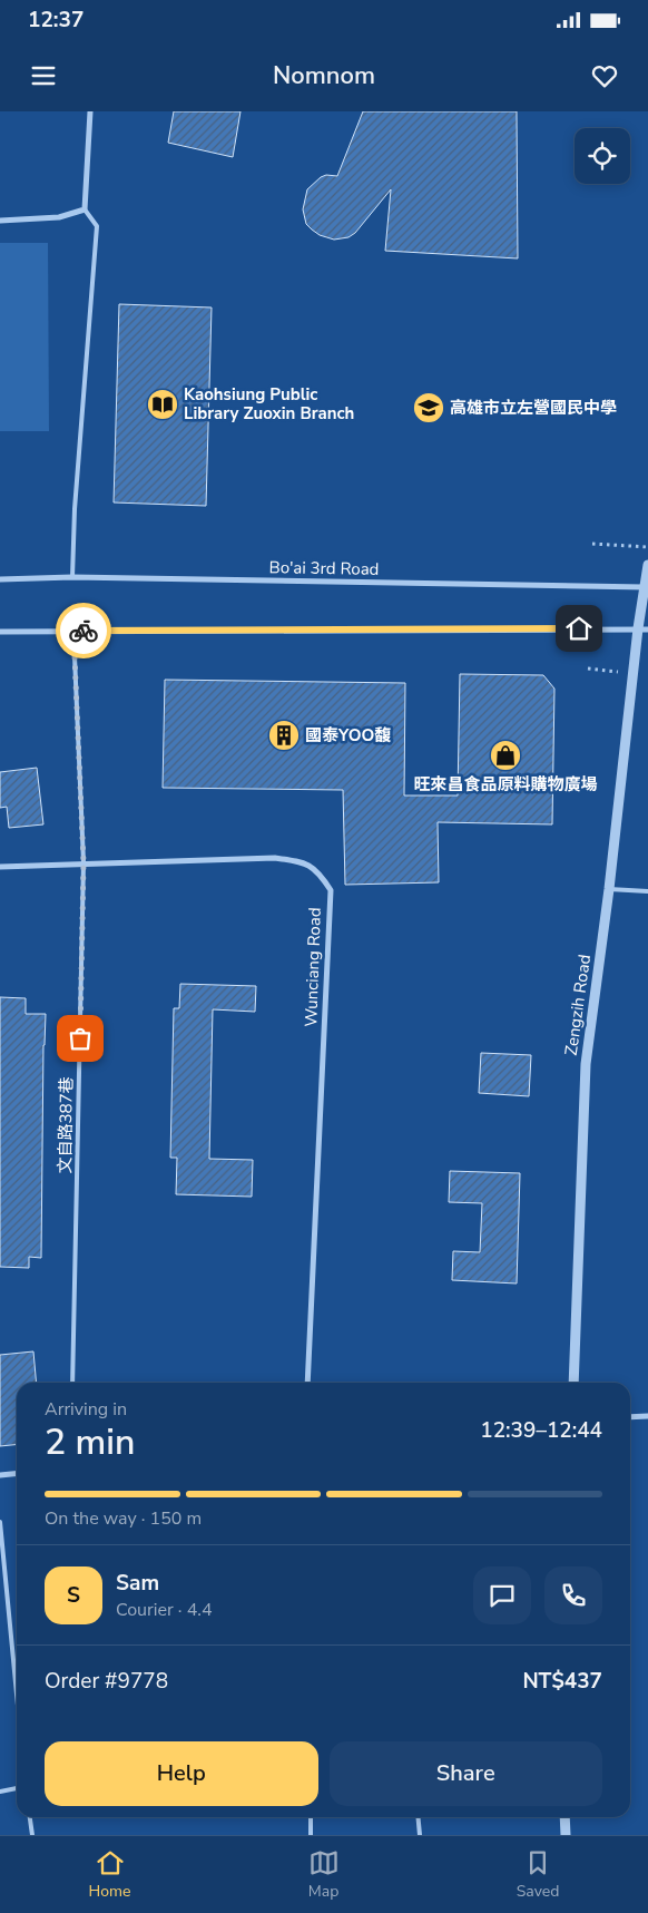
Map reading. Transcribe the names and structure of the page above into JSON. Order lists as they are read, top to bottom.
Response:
{
  "streets": {
    "street": ["Bo'ai 3rd Road", "Wunciang Road", "Zengzih Road"],
    "lane": ["文自路387巷"]
  },
  "crossings": [
    ["Bo'ai 3rd Road", "Zengzih Road"],
    ["Wunciang Road", "文自路387巷"]
  ],
  "places": {
    "library": ["Kaohsiung Public Library Zuoxin Branch"],
    "school or university": ["高雄市立左營國民中學"],
    "building": ["國泰YOO馥"],
    "shop": ["旺來昌食品原料購物廣場"]
  },
  "page": {
    "status": "12:37",
    "header": "Nomnom",
    "heading": ["2 min", "Arriving in", "12:39–12:44"],
    "panel": [
      "Sam",
      "Courier · 4.4",
      "Order #9778",
      "NT$437"
    ],
    "bar": "On the way · 150 m",
    "round": "S",
    "buttons": ["Help", "Share"],
    "tabs": ["Home", "Map", "Saved"]
  }
}
